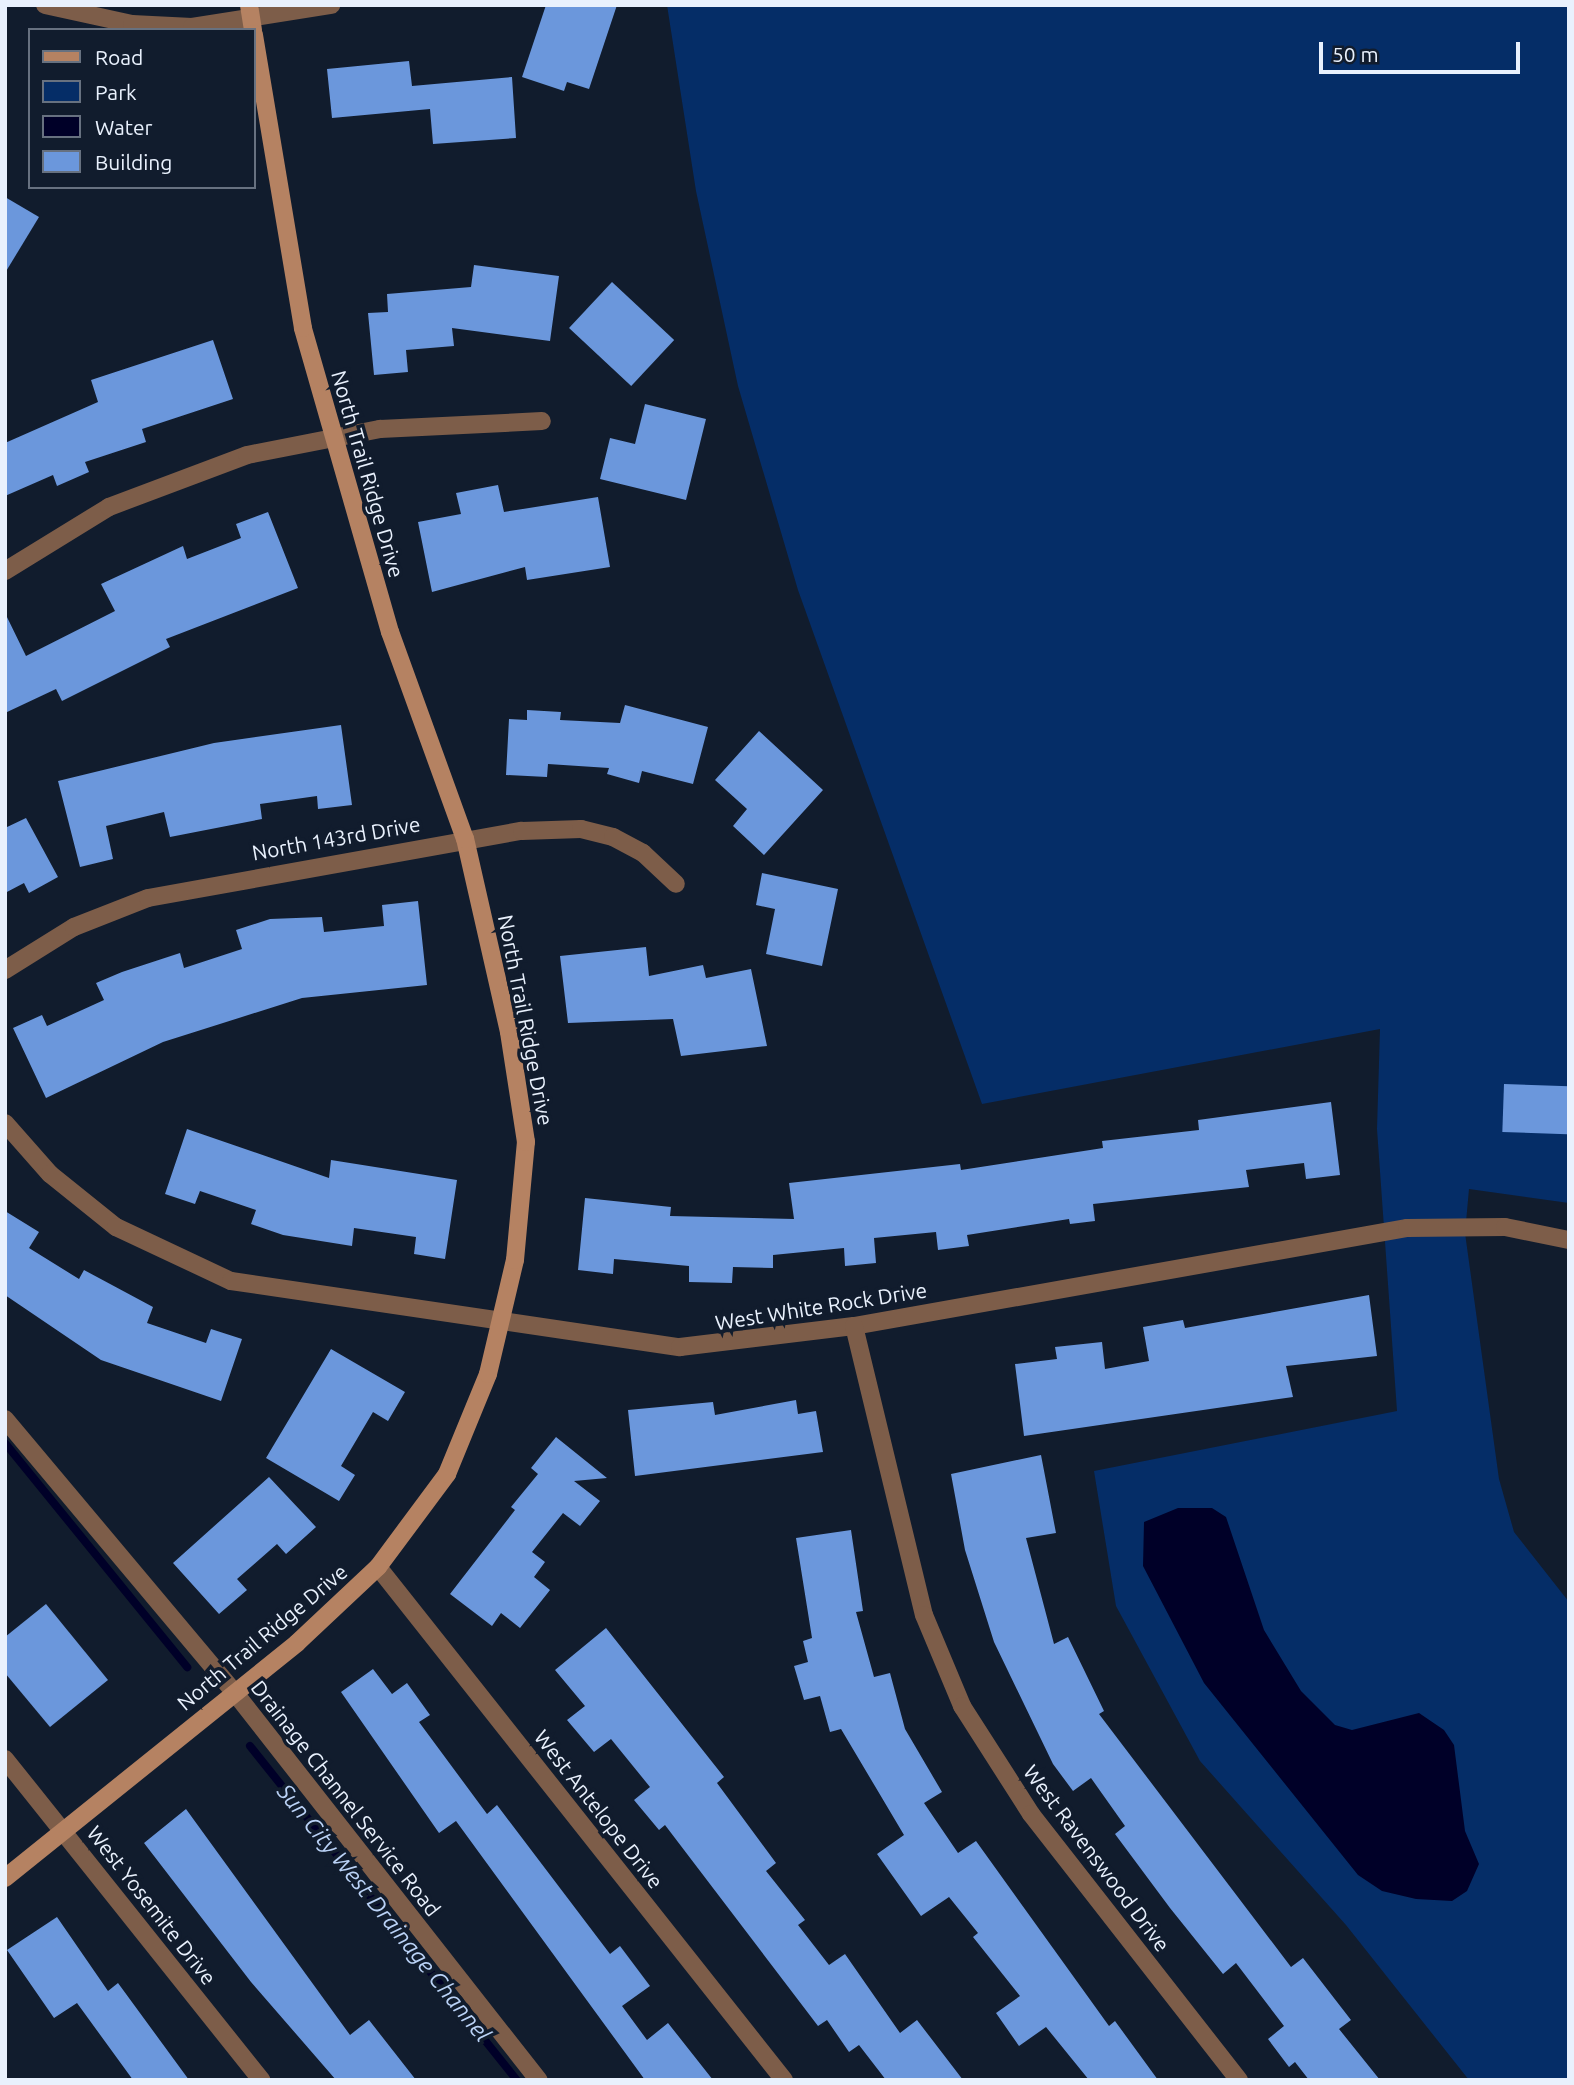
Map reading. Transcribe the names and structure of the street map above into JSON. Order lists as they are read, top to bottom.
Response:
{
  "streets": {
    "street": [
      "North Trail Ridge Drive",
      "North 143rd Drive",
      "West White Rock Drive",
      "Drainage Channel Service Road",
      "West Antelope Drive",
      "West Ravenswood Drive",
      "West Yosemite Drive"
    ]
  },
  "crossings": [
    ["North Trail Ridge Drive", "North 143rd Drive"],
    ["North Trail Ridge Drive", "West White Rock Drive"],
    ["North Trail Ridge Drive", "Drainage Channel Service Road"],
    ["North Trail Ridge Drive", "West Antelope Drive"],
    ["North Trail Ridge Drive", "West Yosemite Drive"],
    ["West White Rock Drive", "West Ravenswood Drive"]
  ],
  "water": ["Sun City West Drainage Channel"],
  "legend": [
    "Road",
    "Park",
    "Water",
    "Building"
  ],
  "scale_bar": "50 m"
}
